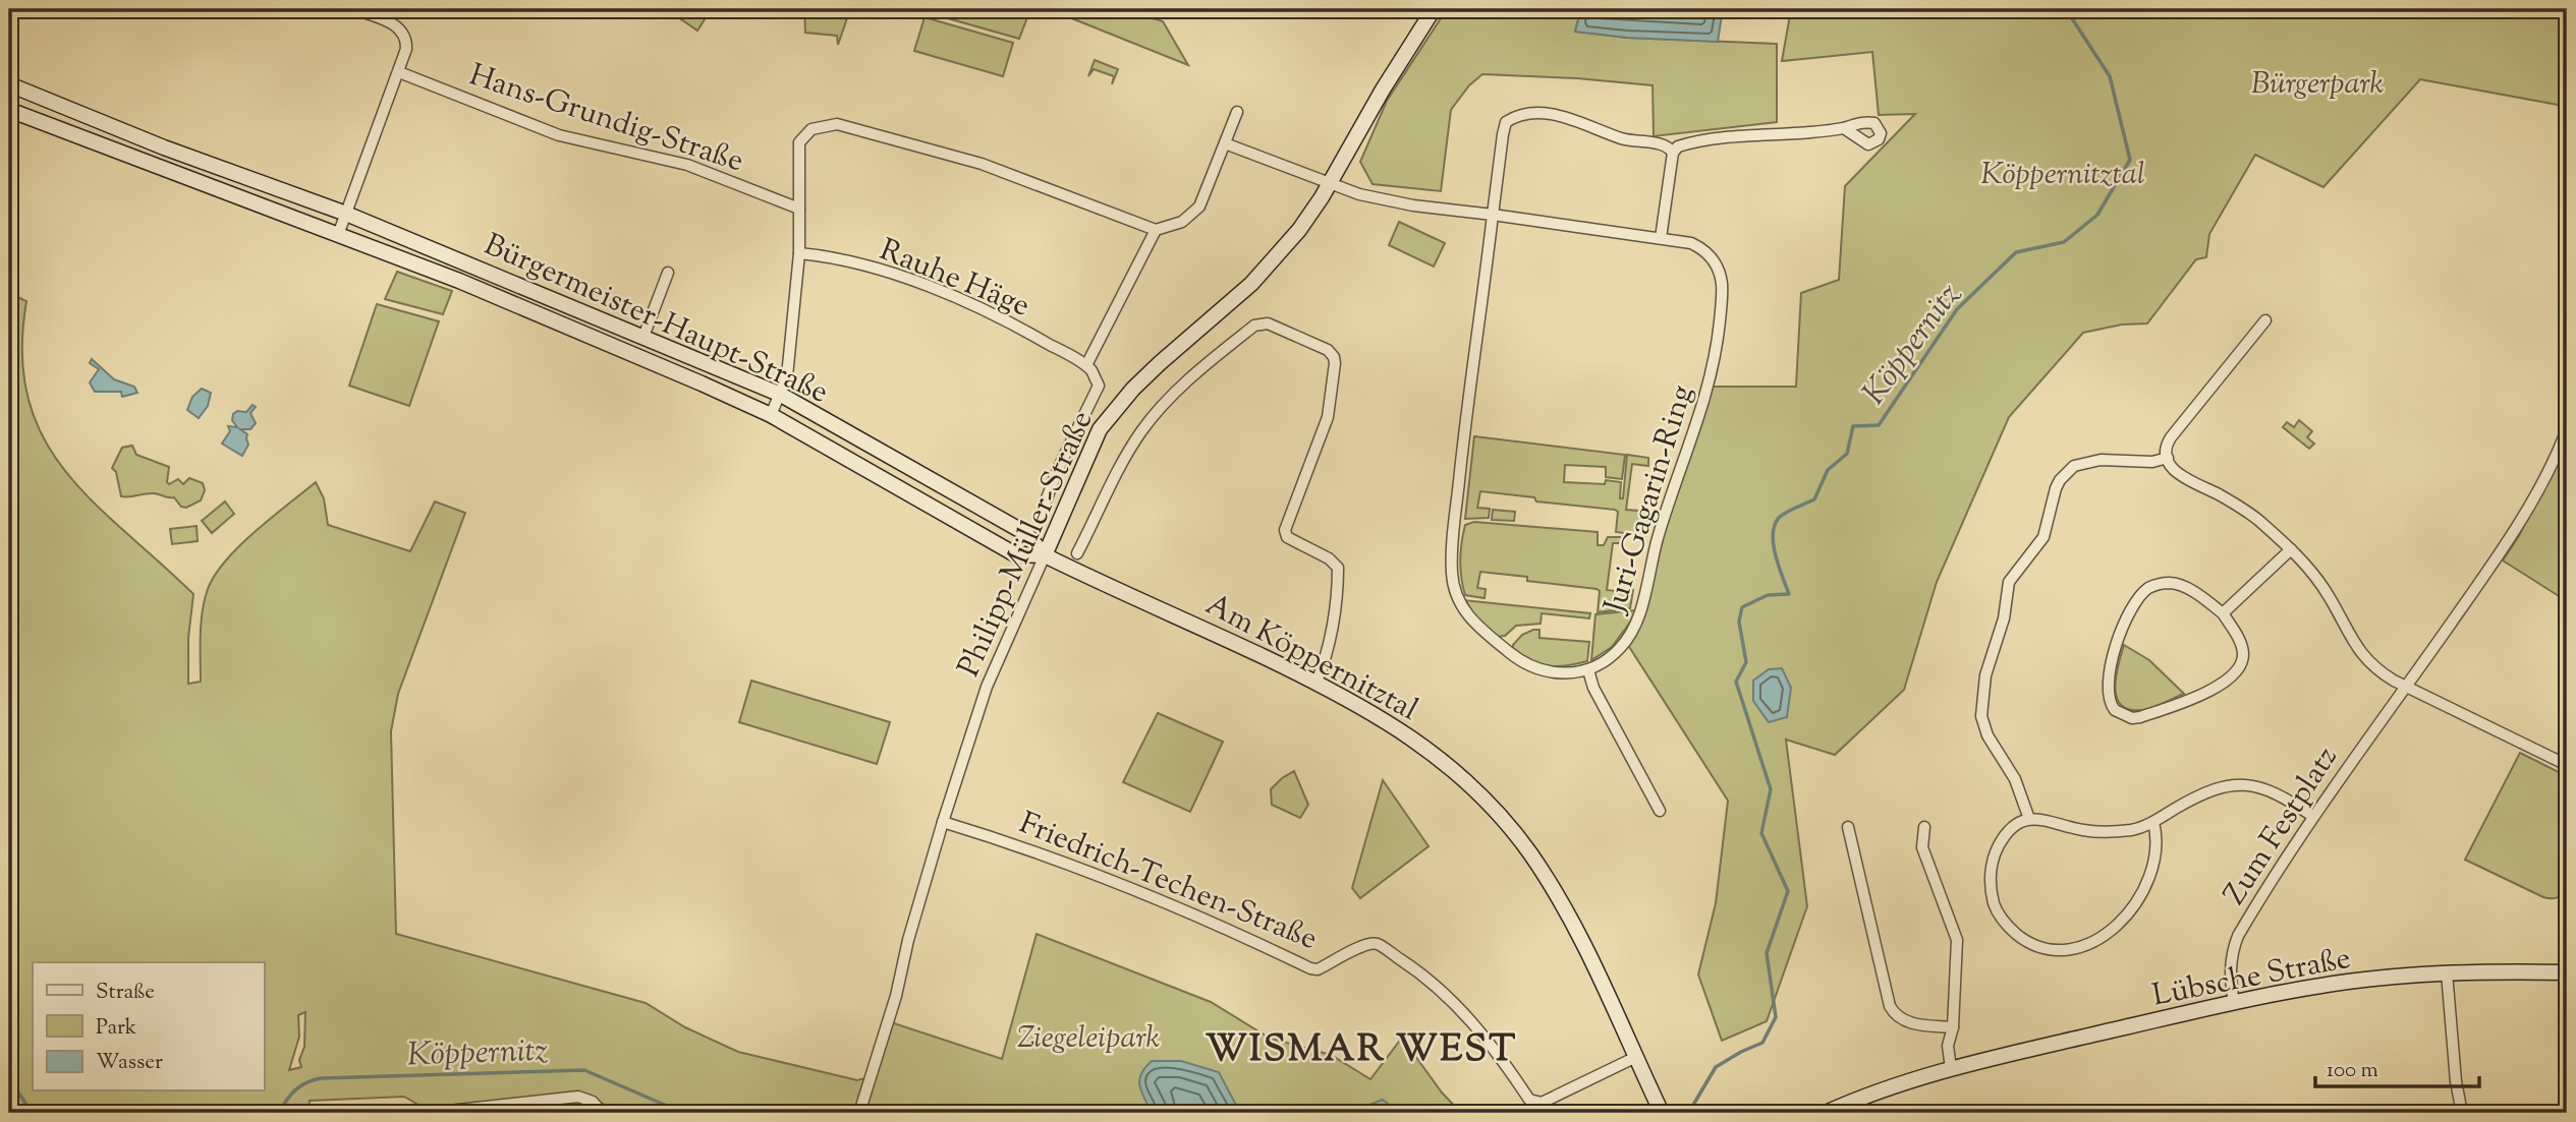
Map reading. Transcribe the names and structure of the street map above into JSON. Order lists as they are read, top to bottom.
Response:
{
  "streets": {
    "street": [
      "Hans-Grundig-Straße",
      "Rauhe Häge",
      "Bürgermeister-Haupt-Straße",
      "Juri-Gagarin-Ring",
      "Philipp-Müller-Straße",
      "Am Köppernitztal",
      "Zum Festplatz",
      "Friedrich-Techen-Straße",
      "Lübsche Straße"
    ]
  },
  "crossings": [
    ["Rauhe Häge", "Philipp-Müller-Straße"],
    ["Bürgermeister-Haupt-Straße", "Philipp-Müller-Straße"],
    ["Bürgermeister-Haupt-Straße", "Am Köppernitztal"],
    ["Juri-Gagarin-Ring", "Philipp-Müller-Straße"],
    ["Philipp-Müller-Straße", "Am Köppernitztal"],
    ["Philipp-Müller-Straße", "Friedrich-Techen-Straße"],
    ["Am Köppernitztal", "Friedrich-Techen-Straße"],
    ["Zum Festplatz", "Lübsche Straße"]
  ],
  "districts": ["WISMAR WEST"],
  "water": ["Köppernitz"],
  "parks": ["Bürgerpark", "Köppernitztal", "Ziegeleipark"],
  "legend": ["Straße", "Park", "Wasser"],
  "scale_bar": "100 m"
}
